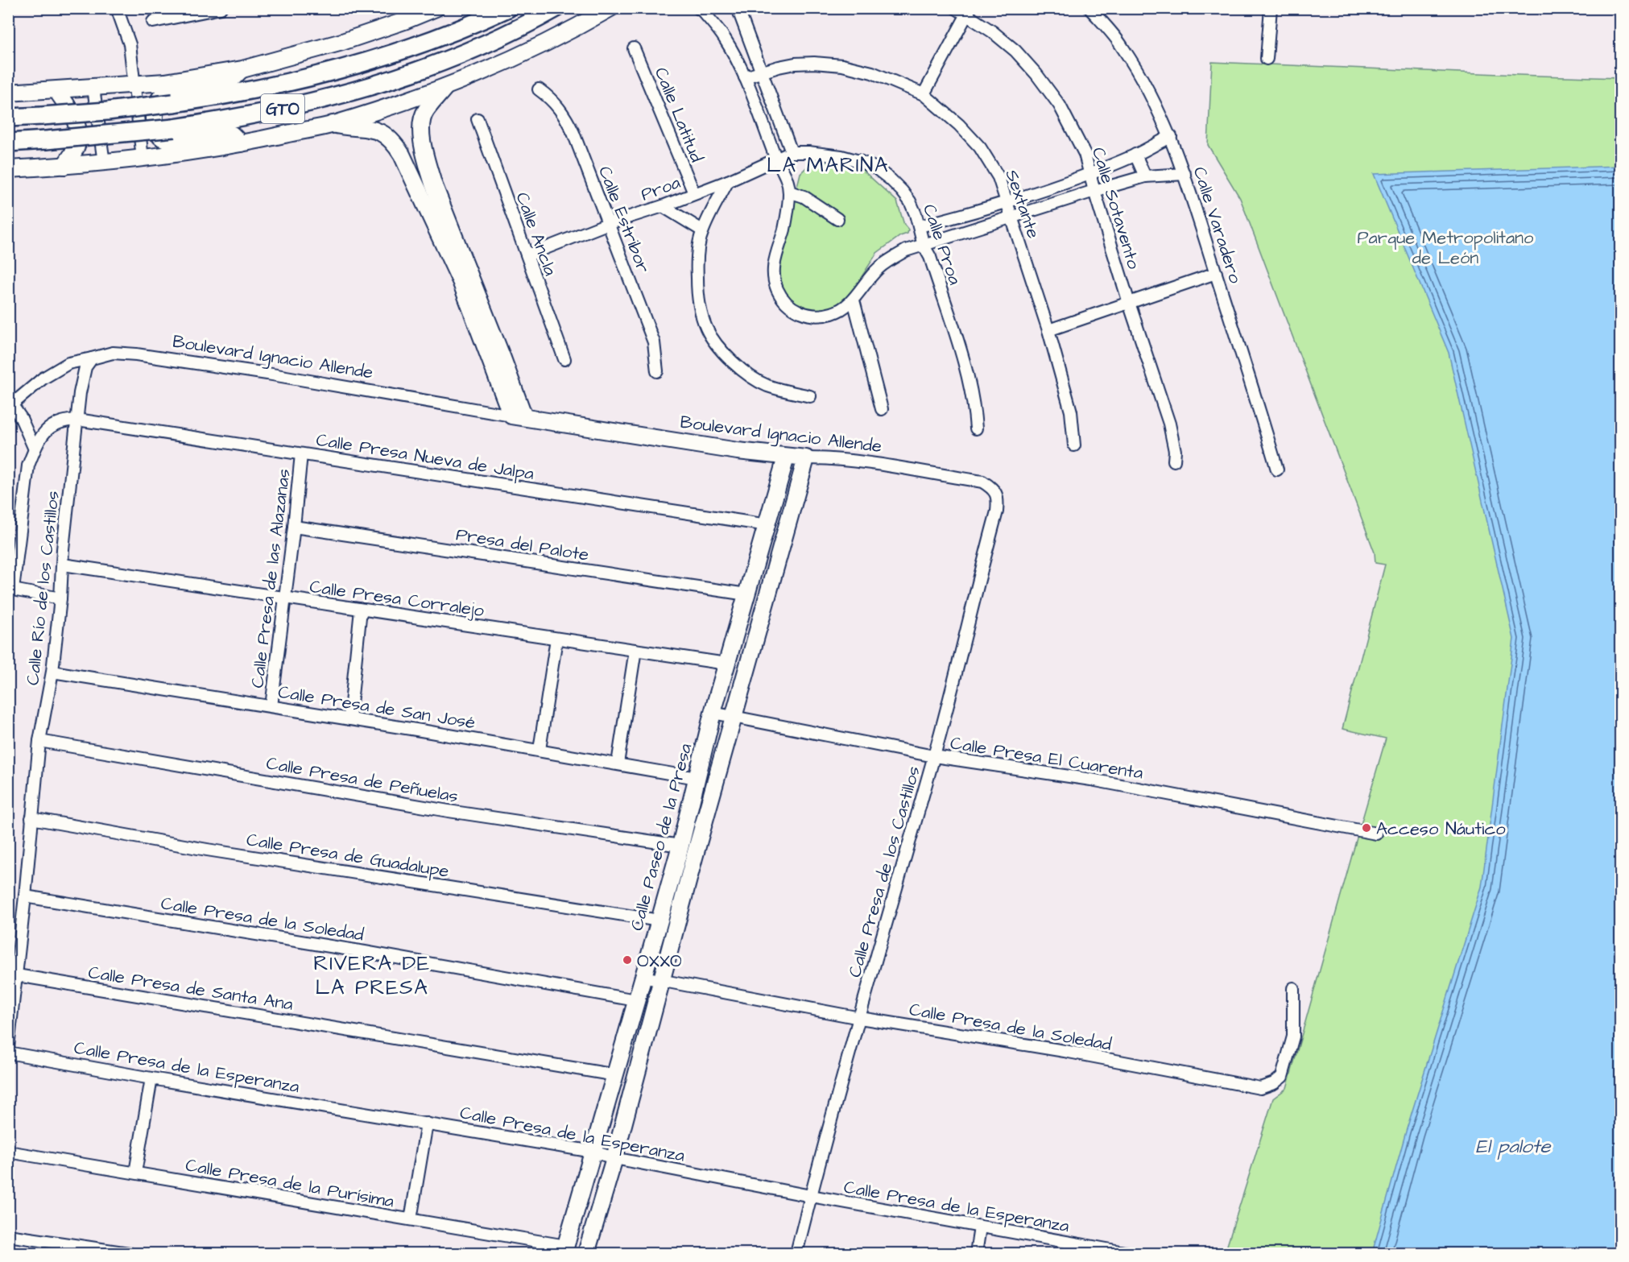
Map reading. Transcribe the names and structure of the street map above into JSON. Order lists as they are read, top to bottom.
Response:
{
  "streets": {
    "main road": ["GTO"],
    "street": [
      "Calle Latitud",
      "Proa",
      "Sextante",
      "Calle Sotavento",
      "Calle Estribor",
      "Calle Varadero",
      "Calle Ancla",
      "Calle Proa",
      "Boulevard Ignacio Allende",
      "Calle Presa Nueva de Jalpa",
      "Presa del Palote",
      "Calle Presa de las Alazanas",
      "Calle Río de los Castillos",
      "Calle Presa Corralejo",
      "Calle Presa de San José",
      "Calle Presa El Cuarenta",
      "Calle Presa de Peñuelas",
      "Calle Paseo de la Presa",
      "Calle Presa de Guadalupe",
      "Calle Presa de los Castillos",
      "Calle Presa de la Soledad",
      "Calle Presa de Santa Ana",
      "Calle Presa de la Esperanza",
      "Calle Presa de la Purísima"
    ]
  },
  "crossings": [
    ["Calle Latitud", "Proa"],
    ["Proa", "Calle Estribor"],
    ["Proa", "Calle Ancla"],
    ["Boulevard Ignacio Allende", "Calle Paseo de la Presa"],
    ["Boulevard Ignacio Allende", "Calle Presa de los Castillos"],
    ["Calle Presa Nueva de Jalpa", "Calle Presa de las Alazanas"],
    ["Calle Presa Nueva de Jalpa", "Calle Río de los Castillos"],
    ["Calle Presa Nueva de Jalpa", "Calle Paseo de la Presa"],
    ["Presa del Palote", "Calle Presa de las Alazanas"],
    ["Presa del Palote", "Calle Paseo de la Presa"],
    ["Calle Presa de las Alazanas", "Calle Presa Corralejo"],
    ["Calle Presa de las Alazanas", "Calle Presa de San José"],
    ["Calle Río de los Castillos", "Calle Presa Corralejo"],
    ["Calle Río de los Castillos", "Calle Presa de San José"],
    ["Calle Río de los Castillos", "Calle Presa de Peñuelas"],
    ["Calle Río de los Castillos", "Calle Presa de Guadalupe"],
    ["Calle Río de los Castillos", "Calle Presa de la Soledad"],
    ["Calle Río de los Castillos", "Calle Presa de Santa Ana"],
    ["Calle Presa Corralejo", "Calle Paseo de la Presa"],
    ["Calle Presa de San José", "Calle Paseo de la Presa"],
    ["Calle Presa El Cuarenta", "Calle Paseo de la Presa"],
    ["Calle Presa El Cuarenta", "Calle Presa de los Castillos"],
    ["Calle Presa de Peñuelas", "Calle Paseo de la Presa"],
    ["Calle Paseo de la Presa", "Calle Presa de Guadalupe"],
    ["Calle Paseo de la Presa", "Calle Presa de la Soledad"],
    ["Calle Paseo de la Presa", "Calle Presa de Santa Ana"],
    ["Calle Paseo de la Presa", "Calle Presa de la Esperanza"],
    ["Calle Paseo de la Presa", "Calle Presa de la Purísima"],
    ["Calle Presa de los Castillos", "Calle Presa de la Soledad"],
    ["Calle Presa de los Castillos", "Calle Presa de la Esperanza"]
  ],
  "districts": ["LA MARINA", "RIVERA DE LA PRESA"],
  "water": ["El palote"],
  "parks": ["Parque Metropolitano de León"],
  "places": ["Acceso Náutico", "OXXO"]
}
